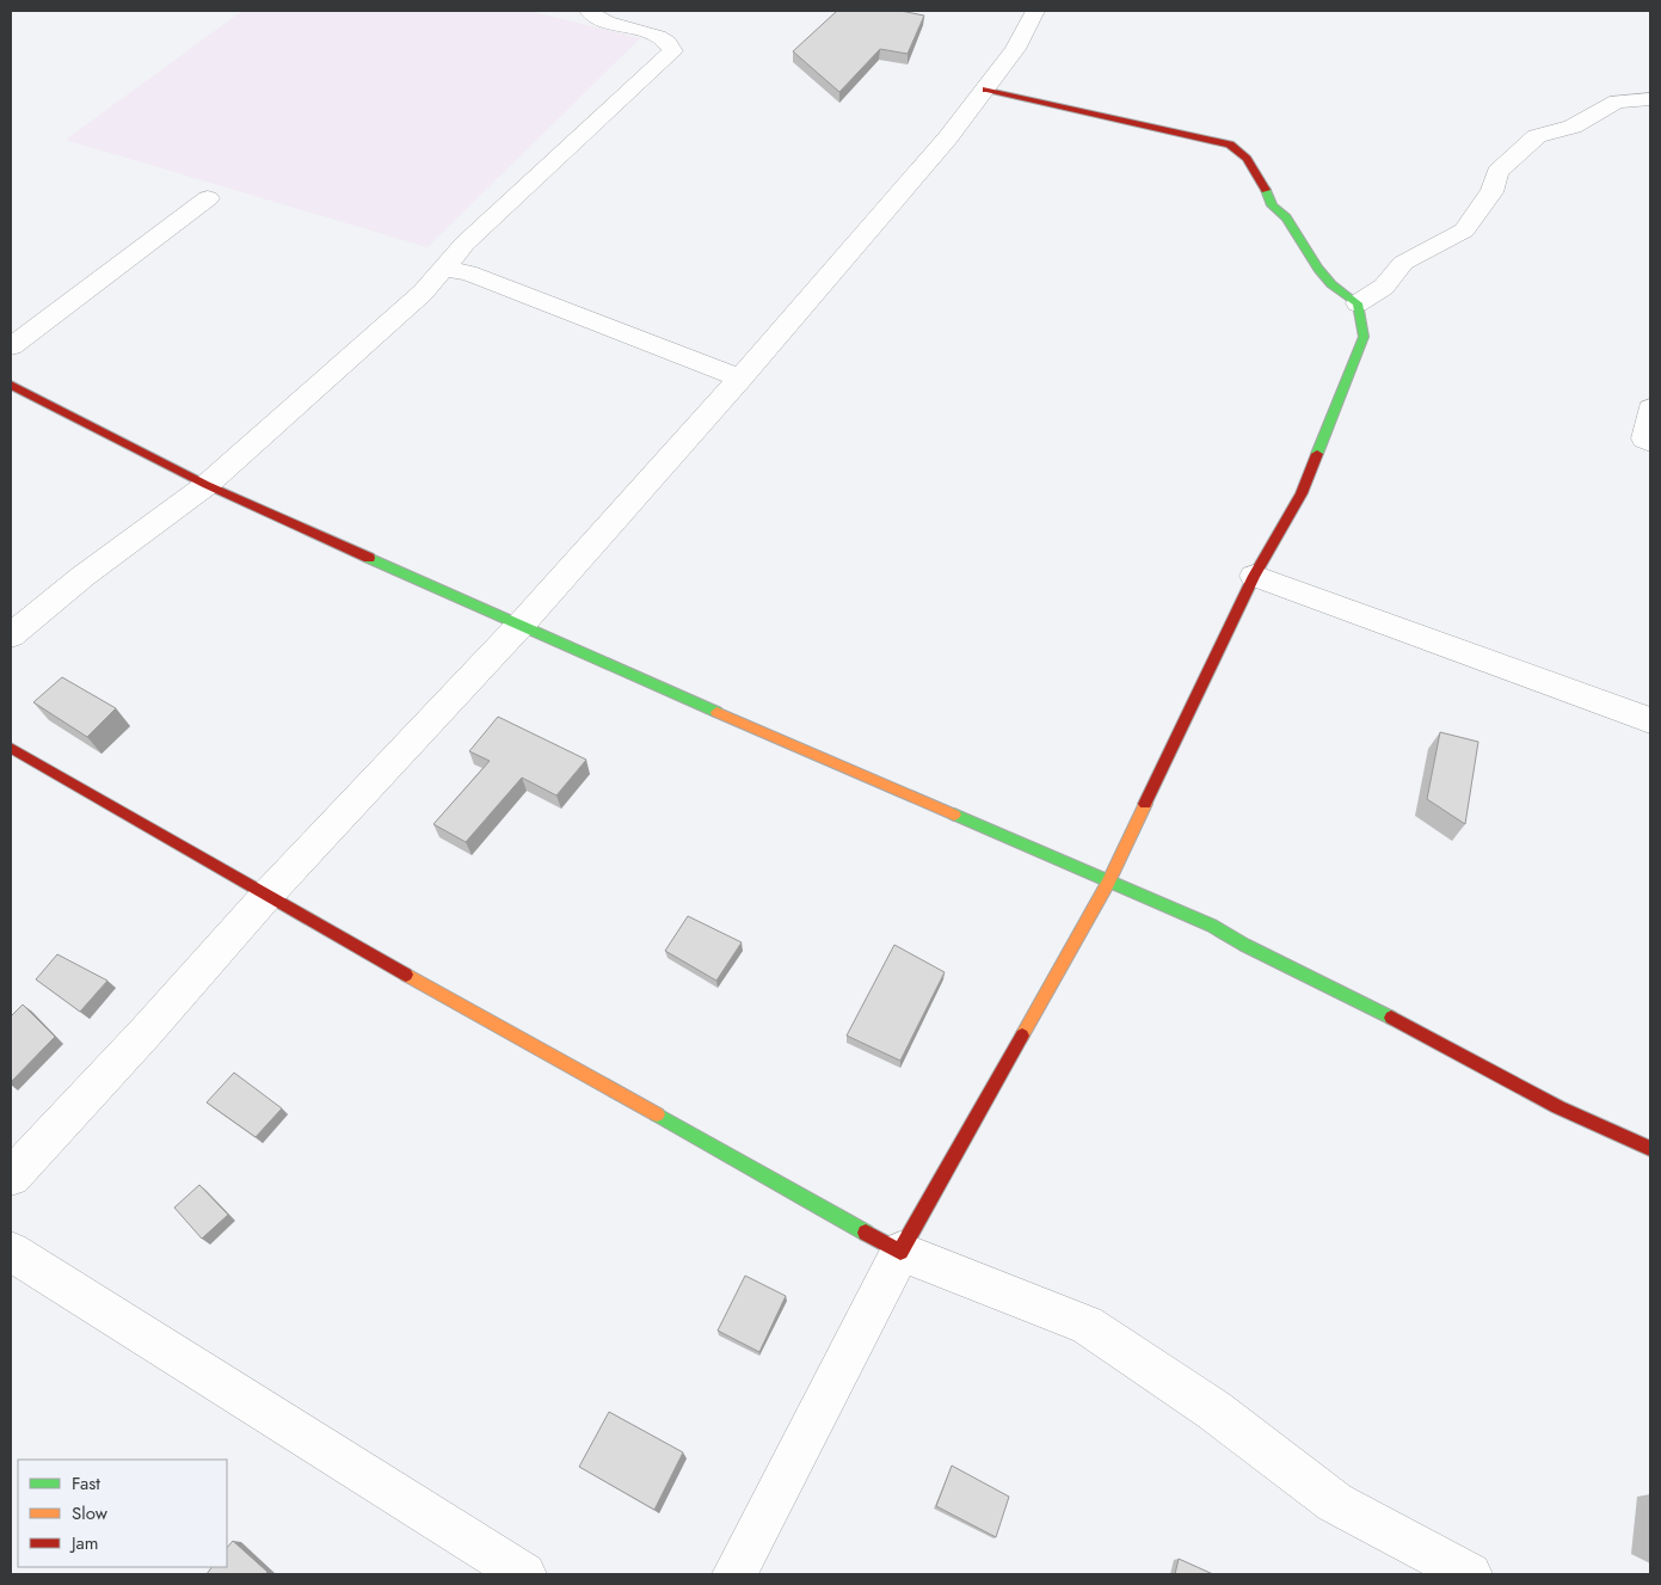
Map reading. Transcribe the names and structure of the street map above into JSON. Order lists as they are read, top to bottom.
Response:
{
  "legend": ["Fast", "Slow", "Jam"]
}
